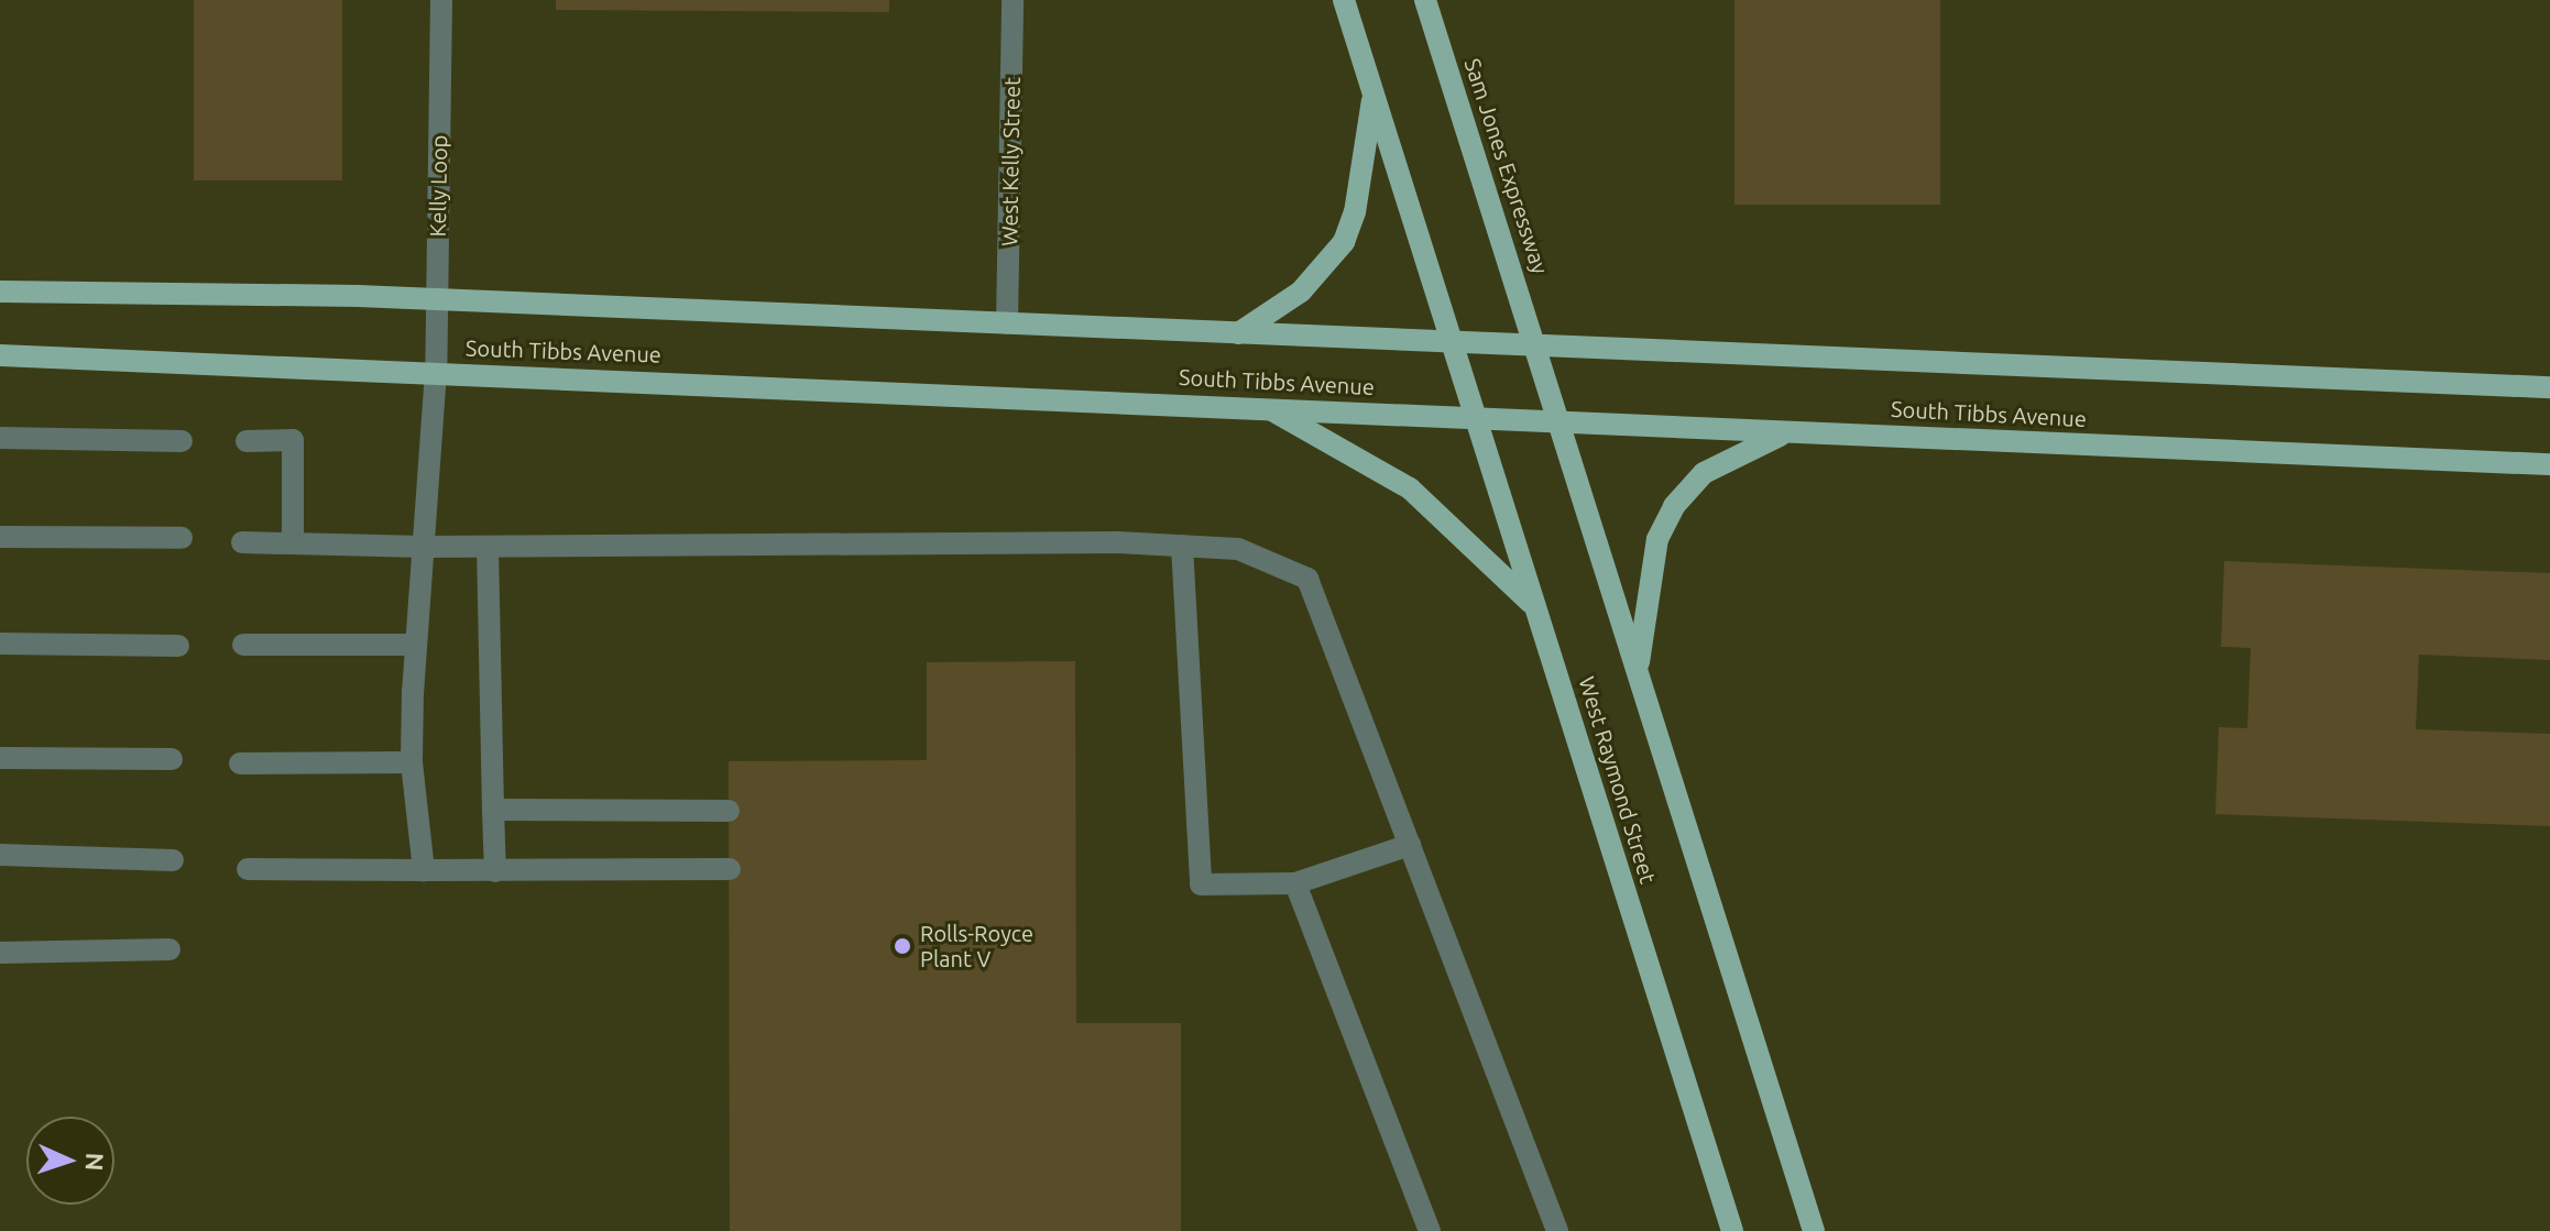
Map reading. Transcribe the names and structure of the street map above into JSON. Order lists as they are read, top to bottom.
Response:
{
  "streets": {
    "main road": ["Sam Jones Expressway", "South Tibbs Avenue", "West Raymond Street"],
    "street": ["West Kelly Street", "Kelly Loop"]
  },
  "crossings": [
    ["West Kelly Street", "South Tibbs Avenue"],
    ["Sam Jones Expressway", "South Tibbs Avenue"],
    ["Kelly Loop", "South Tibbs Avenue"],
    ["South Tibbs Avenue", "West Raymond Street"]
  ],
  "places": ["Rolls-Royce Plant V"],
  "north": "right"
}
